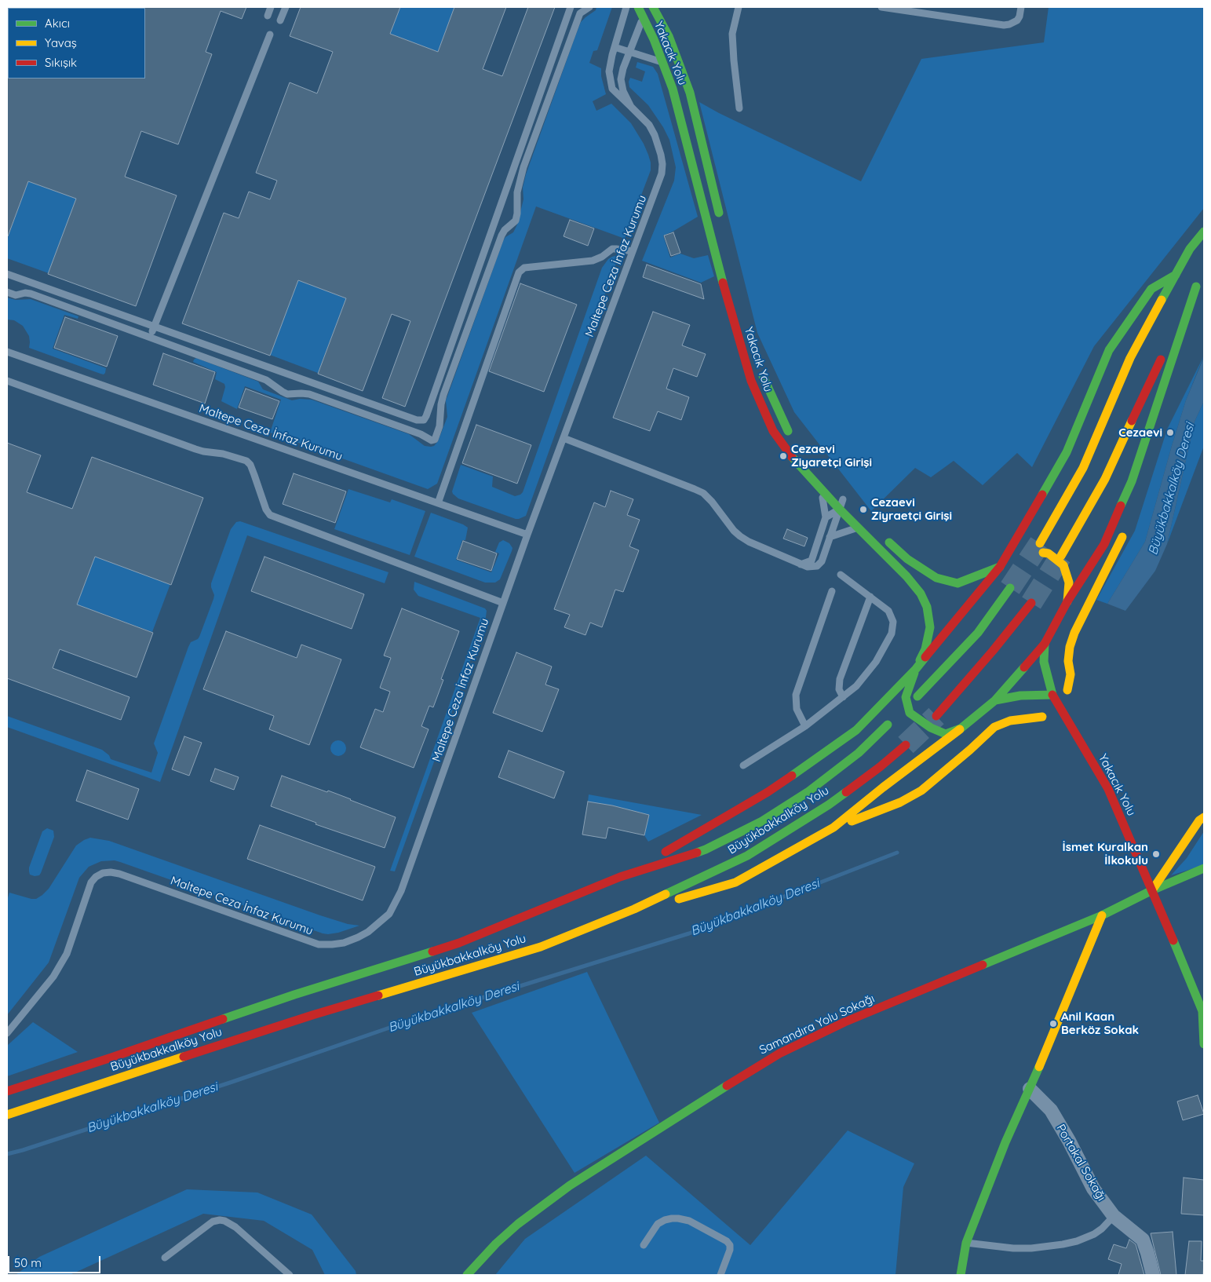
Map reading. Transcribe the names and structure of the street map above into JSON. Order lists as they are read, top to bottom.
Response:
{
  "streets": {
    "main road": ["Yakacık Yolu", "Büyükbakkalköy Yolu", "Samandıra Yolu Sokağı"],
    "street": ["Portakal Sokağı"],
    "lane": ["Maltepe Ceza İnfaz Kurumu"]
  },
  "crossings": [
    ["Yakacık Yolu", "Maltepe Ceza İnfaz Kurumu"],
    ["Yakacık Yolu", "Samandıra Yolu Sokağı"]
  ],
  "water": ["Büyükbakkalköy Deresi"],
  "places": [
    "Cezaevi",
    "Cezaevi Ziyaretçi Girişi",
    "Cezaevi Ziyraetçi Girişi",
    "İsmet Kuralkan İlkokulu",
    "Anil Kaan Berköz Sokak"
  ],
  "legend": ["Akıcı", "Yavaş", "Sıkışık"],
  "scale_bar": "50 m"
}
